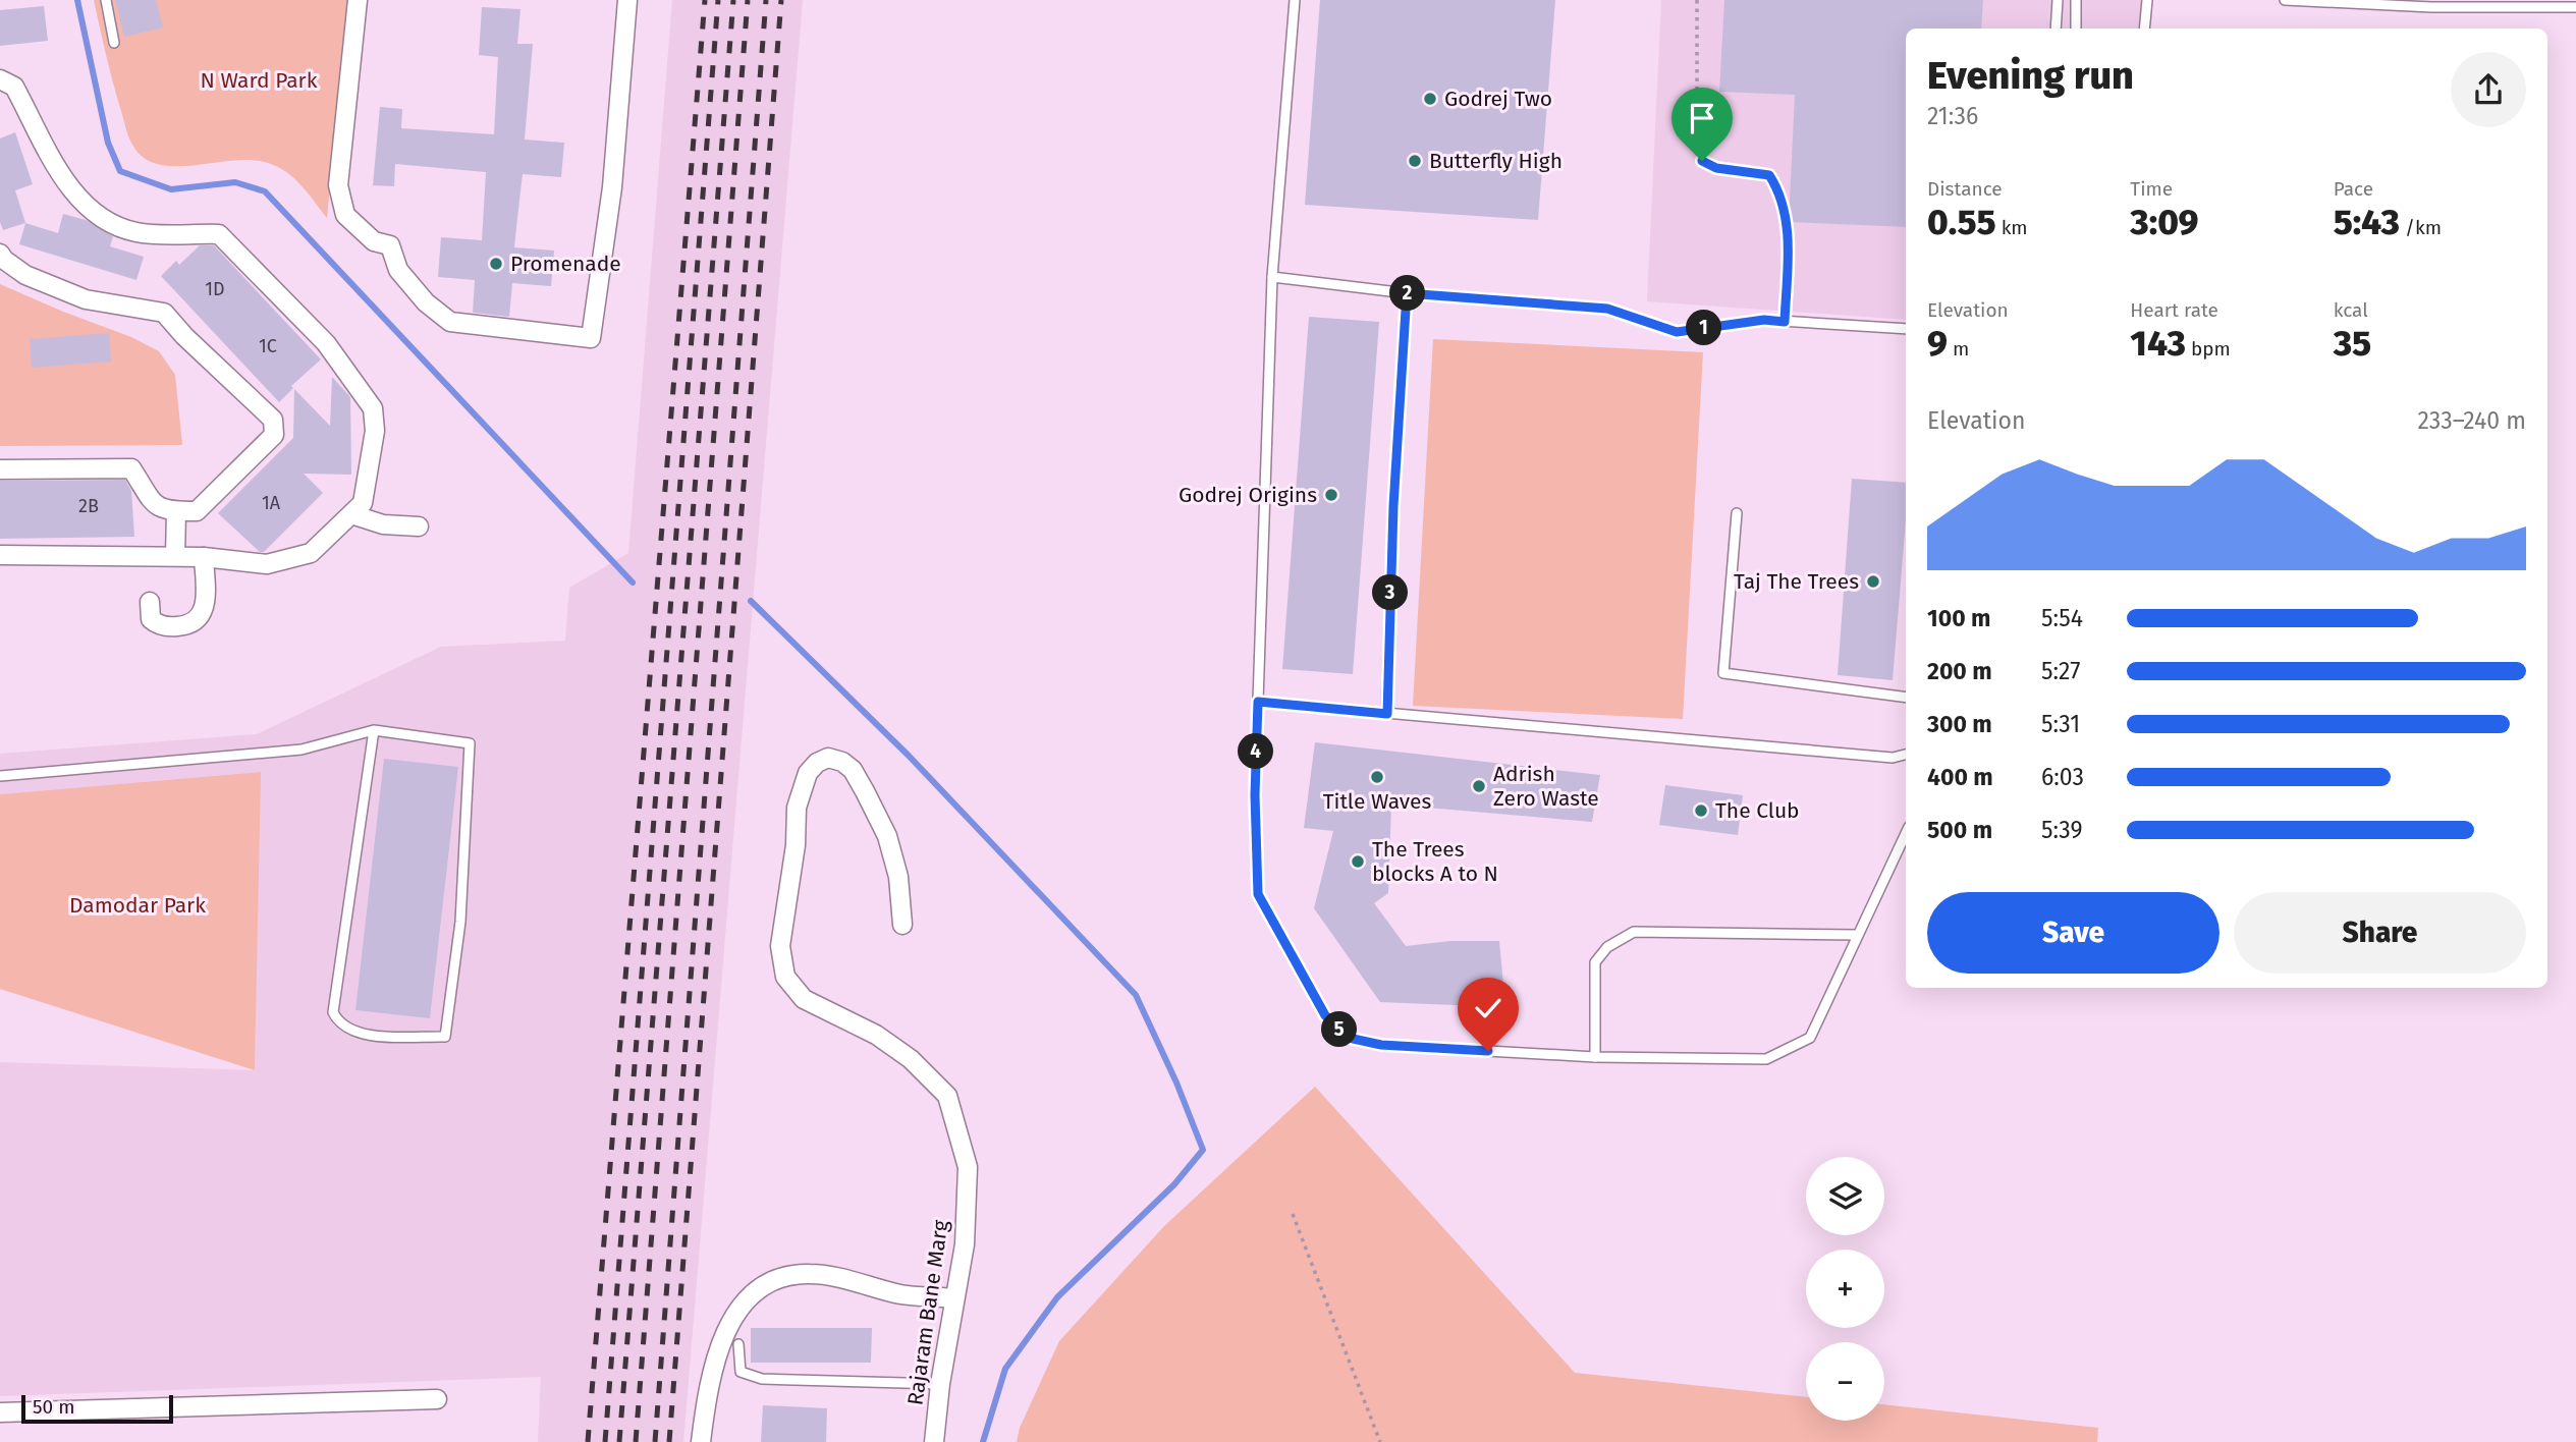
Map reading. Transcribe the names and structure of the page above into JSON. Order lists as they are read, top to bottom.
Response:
{
  "streets": {
    "street": ["Rajaram Bane Marg"]
  },
  "parks": ["N Ward Park", "Damodar Park"],
  "places": [
    "Godrej Two",
    "Butterfly High",
    "Promenade",
    "Godrej Origins",
    "Taj The Trees",
    "Title Waves",
    "Adrish Zero Waste",
    "The Club",
    "The Trees blocks A to N"
  ],
  "house_numbers": [
    "1D",
    "1C",
    "1A",
    "2B"
  ],
  "scale_bar": "50 m",
  "page": {
    "heading": ["Evening run", "21:36"],
    "stats": [
      ["Distance", "0.55 km"],
      ["Time", "3:09"],
      ["Pace", "5:43 /km"],
      ["Elevation", "9 m"],
      ["Heart rate", "143 bpm"],
      ["kcal", "35"]
    ],
    "pins": [
      "2",
      "1",
      "3",
      "4",
      "5"
    ],
    "chart": ["Elevation", "233–240 m"],
    "list": [
      {
        "name": "100 m",
        "note": "5:54"
      },
      {
        "name": "200 m",
        "note": "5:27"
      },
      {
        "name": "300 m",
        "note": "5:31"
      },
      {
        "name": "400 m",
        "note": "6:03"
      },
      {
        "name": "500 m",
        "note": "5:39"
      }
    ],
    "buttons": ["Save", "Share"],
    "map_buttons": ["+", "−"],
    "scale": "50 m"
  }
}
